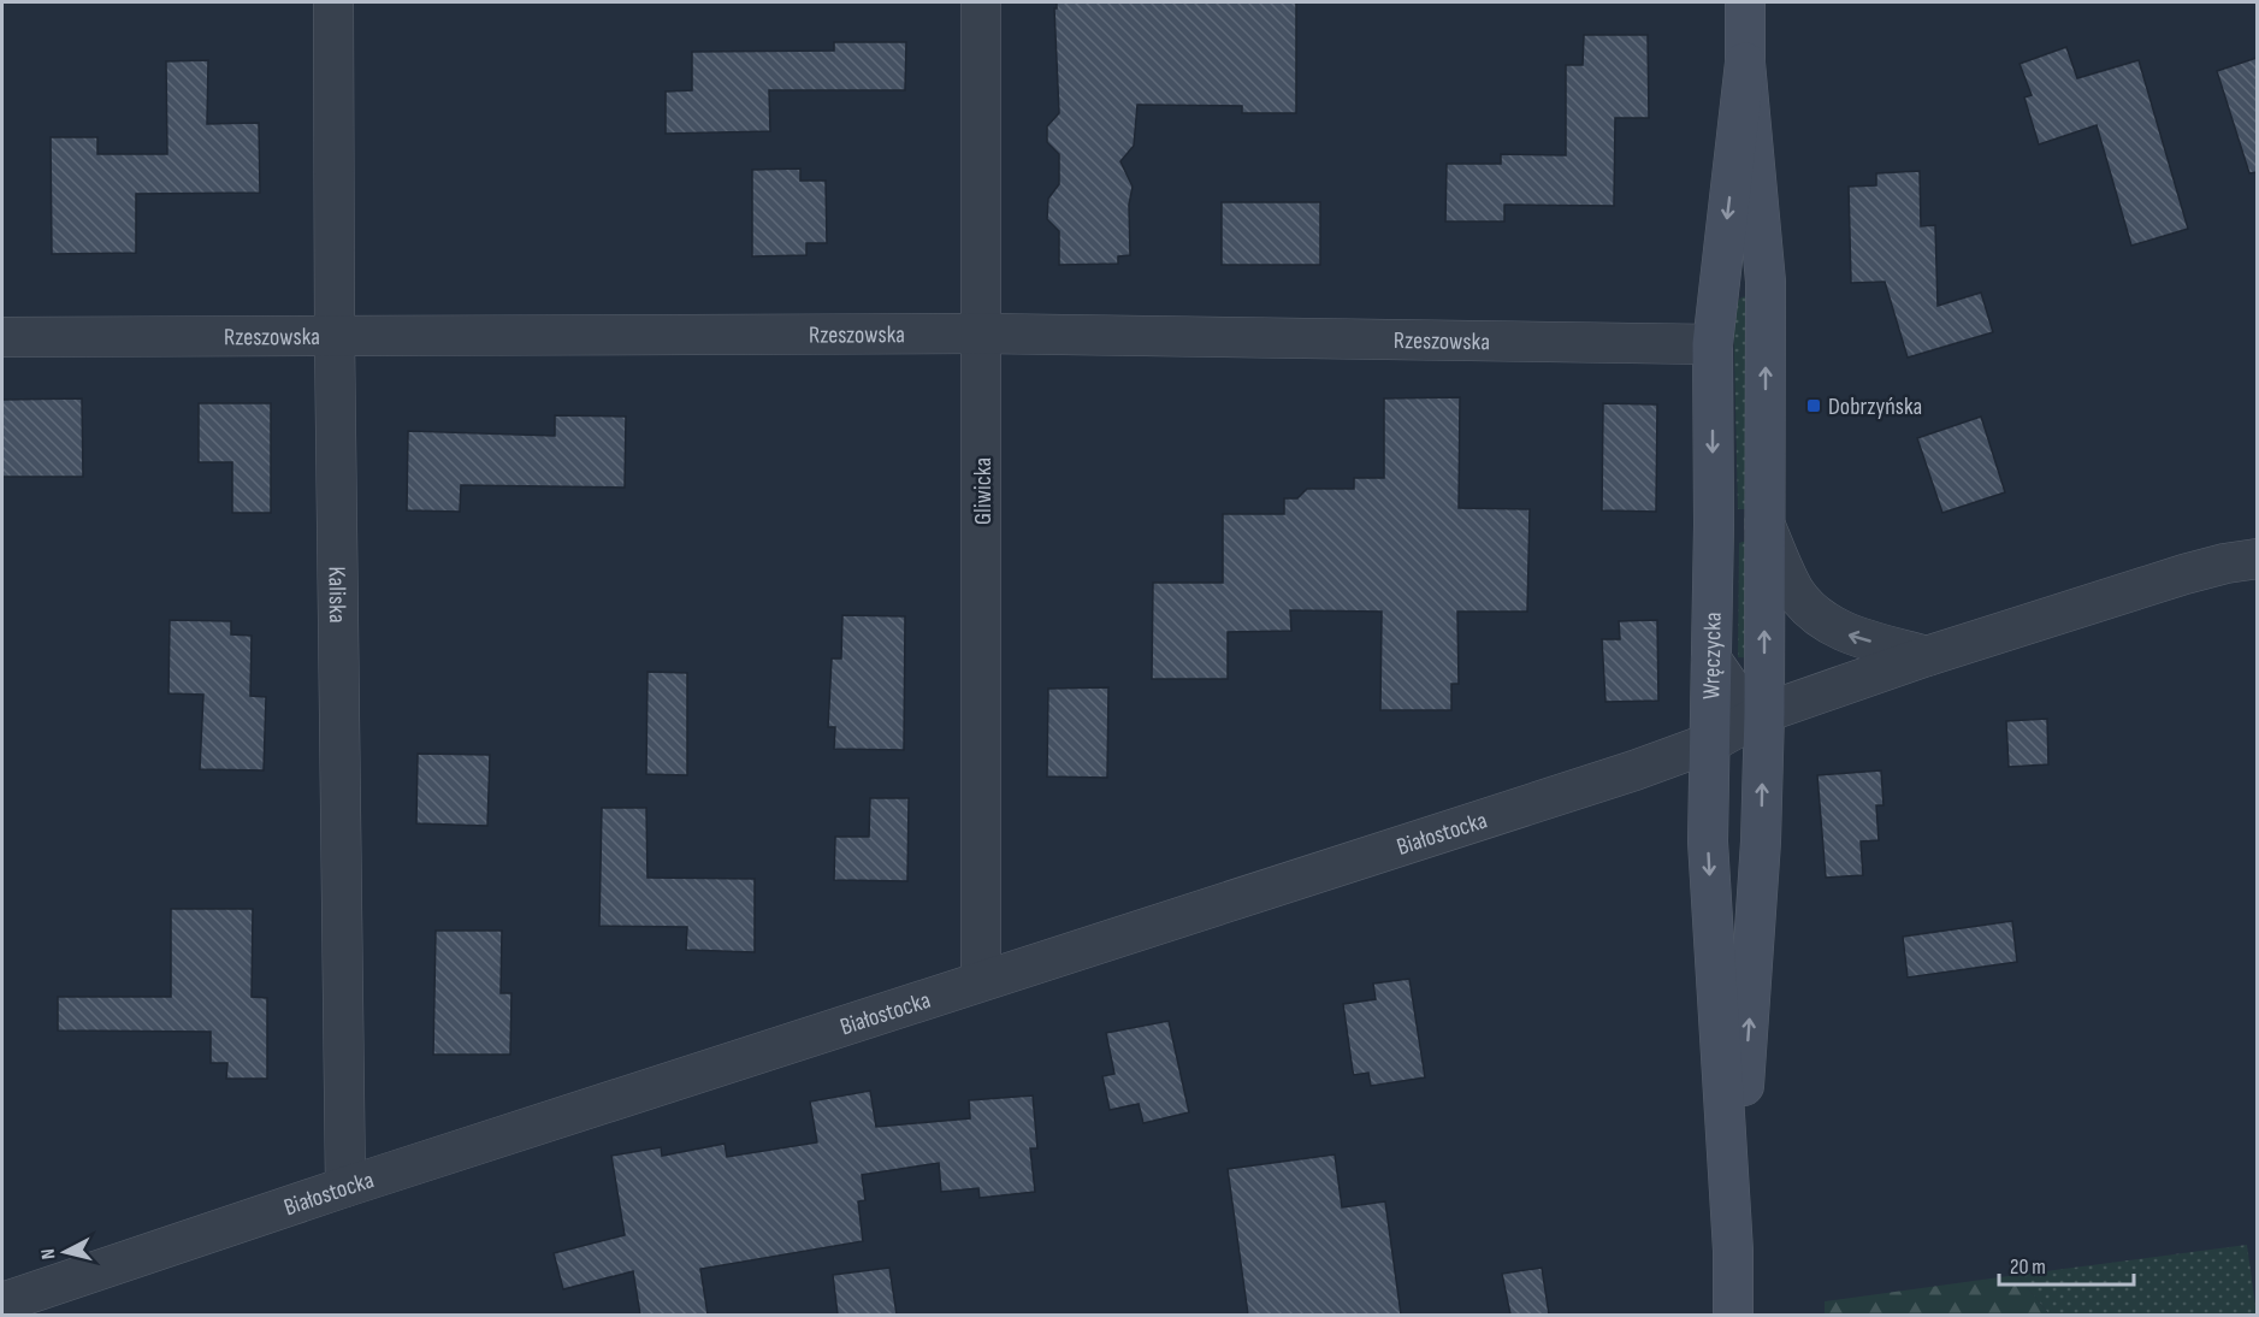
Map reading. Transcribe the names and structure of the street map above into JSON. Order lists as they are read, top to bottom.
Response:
{
  "streets": {
    "main road": ["Wręczycka"],
    "street": [
      "Rzeszowska",
      "Gliwicka",
      "Kaliska",
      "Białostocka"
    ]
  },
  "crossings": [
    ["Rzeszowska", "Gliwicka"],
    ["Rzeszowska", "Kaliska"],
    ["Rzeszowska", "Wręczycka"],
    ["Gliwicka", "Białostocka"],
    ["Kaliska", "Białostocka"],
    ["Wręczycka", "Białostocka"]
  ],
  "places": {
    "transit": ["Dobrzyńska"]
  },
  "scale_bar": "20 m",
  "north": "left"
}
